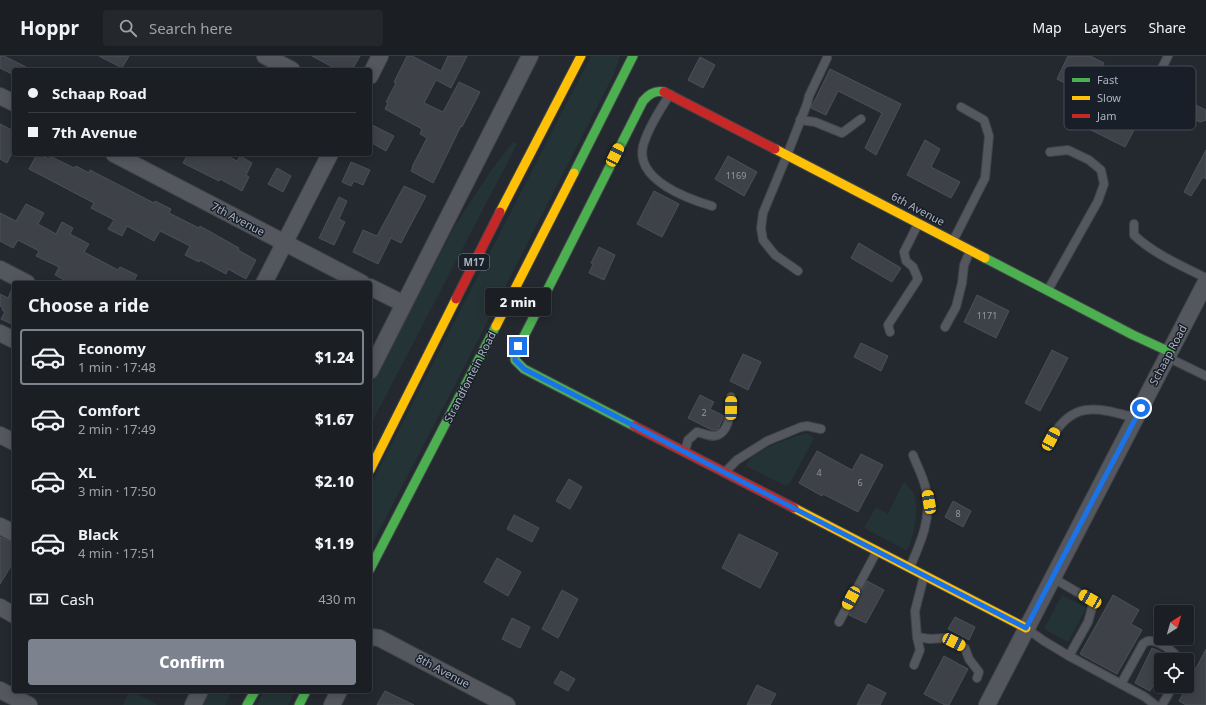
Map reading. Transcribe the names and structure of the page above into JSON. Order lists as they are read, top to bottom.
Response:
{
  "streets": {
    "street": [
      "6th Avenue",
      "7th Avenue",
      "M17",
      "Schaap Road",
      "Strandfontein Road",
      "8th Avenue"
    ]
  },
  "crossings": [
    ["6th Avenue", "Schaap Road"]
  ],
  "house_numbers": [
    "1169",
    "1171",
    "2",
    "4",
    "6",
    "8"
  ],
  "legend": ["Fast", "Slow", "Jam"],
  "north": "top right",
  "page": {
    "header": "Hoppr",
    "search": "Search here",
    "nav": ["Map", "Layers", "Share"],
    "banner": ["Schaap Road", "7th Avenue"],
    "heading": "Choose a ride",
    "bubble": "2 min",
    "list": [
      {
        "name": "Economy",
        "note": "1 min · 17:48",
        "value": "$1.24"
      },
      {
        "name": "Comfort",
        "note": "2 min · 17:49",
        "value": "$1.67"
      },
      {
        "name": "XL",
        "note": "3 min · 17:50",
        "value": "$2.10"
      },
      {
        "name": "Black",
        "note": "4 min · 17:51",
        "value": "$1.19"
      }
    ],
    "pay": ["Cash", "430 m"],
    "buttons": "Confirm"
  }
}
